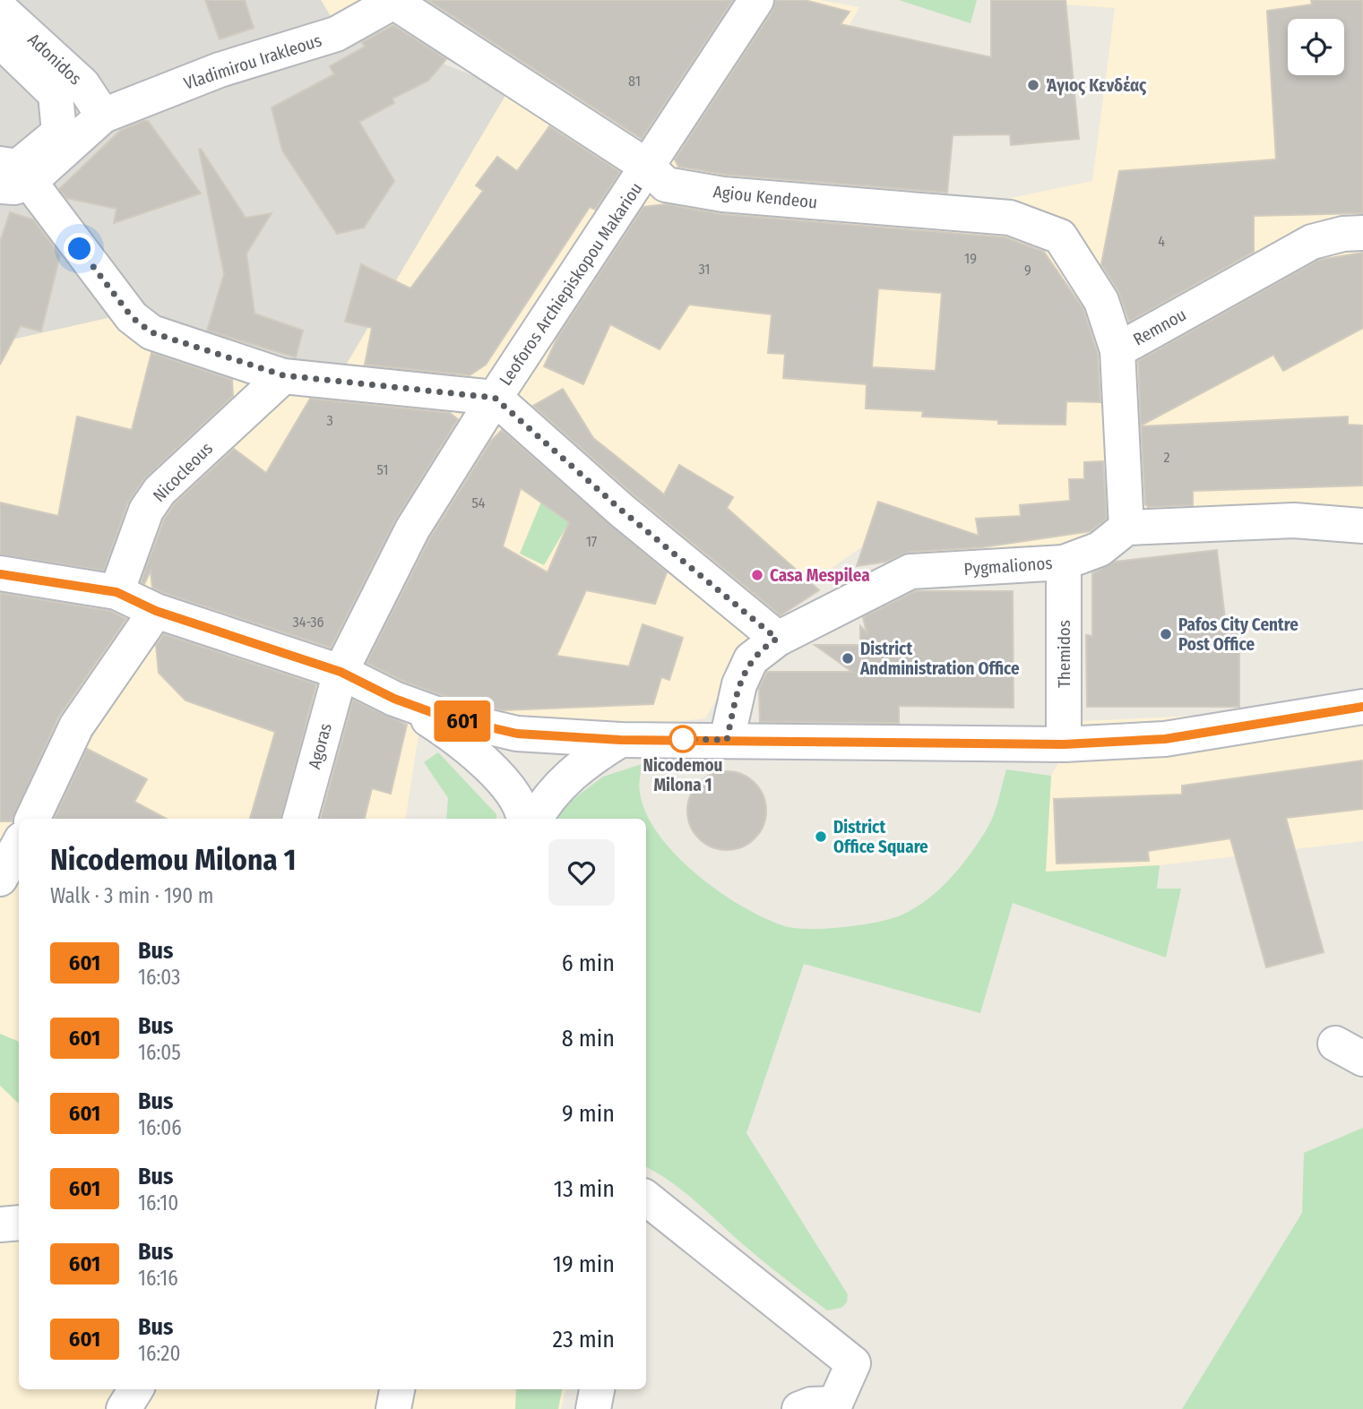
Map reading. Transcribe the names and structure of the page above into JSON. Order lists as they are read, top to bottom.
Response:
{
  "streets": {
    "street": [
      "Adonidos",
      "Vladimirou Irakleous",
      "Agiou Kendeou",
      "Leoforos Archiepiskopou Makariou",
      "Remnou",
      "Nicocleous",
      "Pygmalionos",
      "Themidos",
      "Agoras"
    ]
  },
  "crossings": [
    ["Adonidos", "Vladimirou Irakleous"],
    ["Vladimirou Irakleous", "Agiou Kendeou"],
    ["Agiou Kendeou", "Leoforos Archiepiskopou Makariou"],
    ["Agiou Kendeou", "Remnou"],
    ["Leoforos Archiepiskopou Makariou", "Agoras"],
    ["Remnou", "Pygmalionos"],
    ["Pygmalionos", "Themidos"]
  ],
  "places": [
    "Άγιος Κενδέας",
    "Casa Mespilea",
    "Pafos City Centre Post Office",
    "District Andministration Office",
    "Nicodemou Milona 1",
    "District Office Square"
  ],
  "lines": ["bus line 601"],
  "house_numbers": [
    "81",
    "4",
    "19",
    "31",
    "9",
    "3",
    "2",
    "51",
    "54",
    "17",
    "34-36"
  ],
  "page": {
    "on_map": "601",
    "heading": ["Nicodemou Milona 1", "Walk · 3 min · 190 m"],
    "list": [
      {
        "mark": "601",
        "name": "Bus",
        "note": "16:03",
        "value": "6 min"
      },
      {
        "mark": "601",
        "name": "Bus",
        "note": "16:05",
        "value": "8 min"
      },
      {
        "mark": "601",
        "name": "Bus",
        "note": "16:06",
        "value": "9 min"
      },
      {
        "mark": "601",
        "name": "Bus",
        "note": "16:10",
        "value": "13 min"
      },
      {
        "mark": "601",
        "name": "Bus",
        "note": "16:16",
        "value": "19 min"
      },
      {
        "mark": "601",
        "name": "Bus",
        "note": "16:20",
        "value": "23 min"
      }
    ]
  }
}
